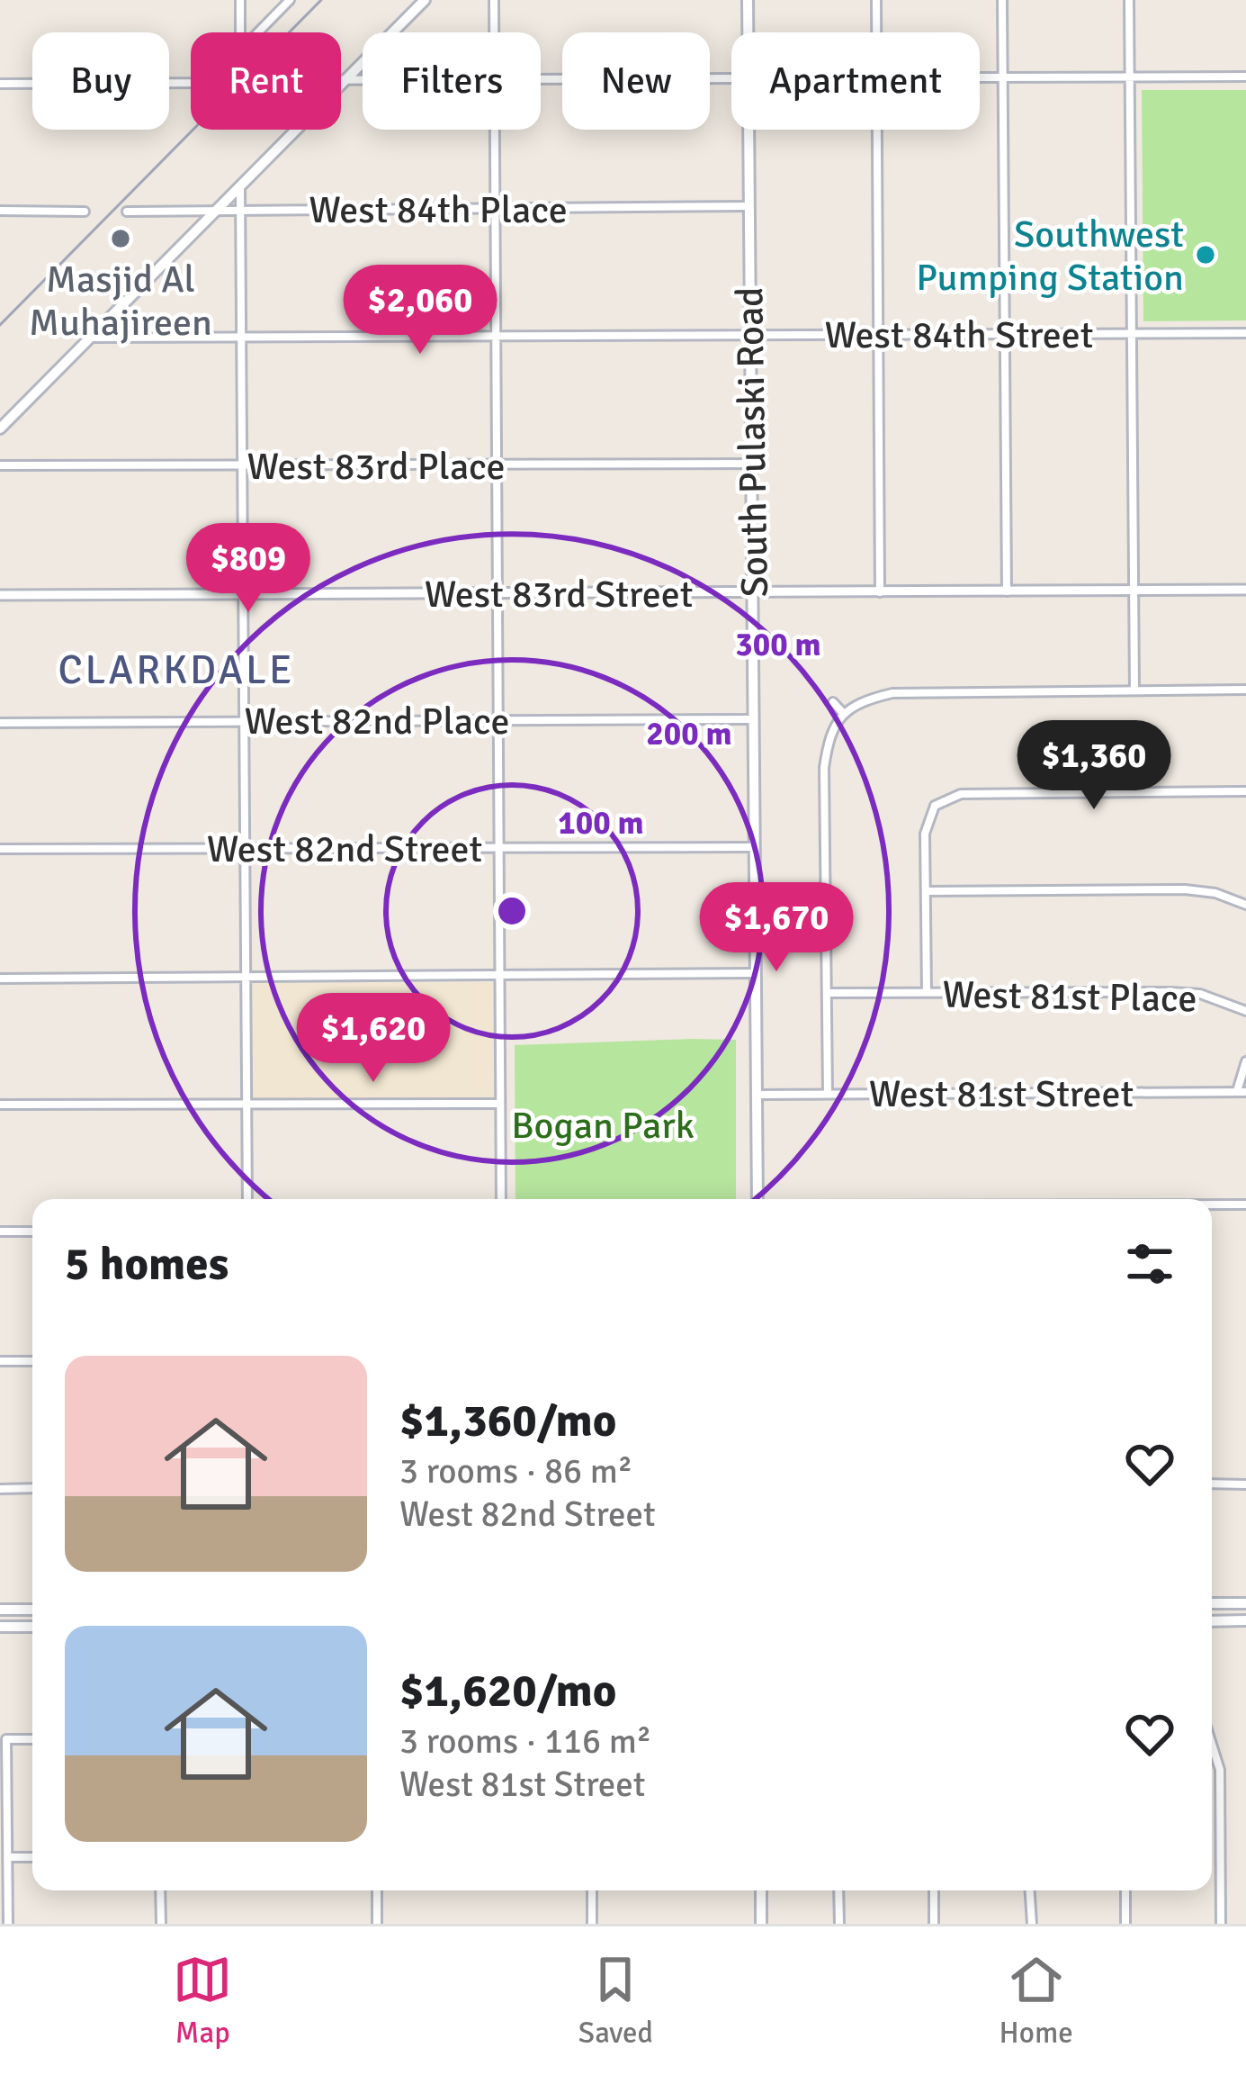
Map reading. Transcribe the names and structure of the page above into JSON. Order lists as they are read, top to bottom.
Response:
{
  "streets": {
    "main road": ["South Pulaski Road"],
    "street": [
      "West 84th Place",
      "West 84th Street",
      "West 83rd Place",
      "West 83rd Street",
      "West 82nd Place",
      "West 82nd Street",
      "West 81st Place",
      "West 81st Street"
    ]
  },
  "crossings": [
    ["West 84th Place", "South Pulaski Road"],
    ["West 84th Street", "South Pulaski Road"],
    ["South Pulaski Road", "West 83rd Place"],
    ["South Pulaski Road", "West 83rd Street"],
    ["South Pulaski Road", "West 82nd Place"],
    ["South Pulaski Road", "West 82nd Street"],
    ["South Pulaski Road", "West 81st Street"]
  ],
  "districts": ["CLARKDALE"],
  "parks": ["Bogan Park"],
  "places": ["Masjid Al Muhajireen", "Southwest Pumping Station"],
  "page": {
    "chip": [
      "Buy",
      "Rent",
      "Filters",
      "New",
      "Apartment"
    ],
    "price": [
      "$2,060",
      "$809",
      "$1,360",
      "$1,670",
      "$1,620"
    ],
    "heading": "5 homes",
    "list": [
      {
        "name": "$1,360/mo",
        "note": "3 rooms · 86 m² · West 82nd Street"
      },
      {
        "name": "$1,620/mo",
        "note": "3 rooms · 116 m² · West 81st Street"
      }
    ],
    "tabs": ["Map", "Saved", "Home"]
  },
  "rings": ["300 m", "200 m", "100 m"]
}
